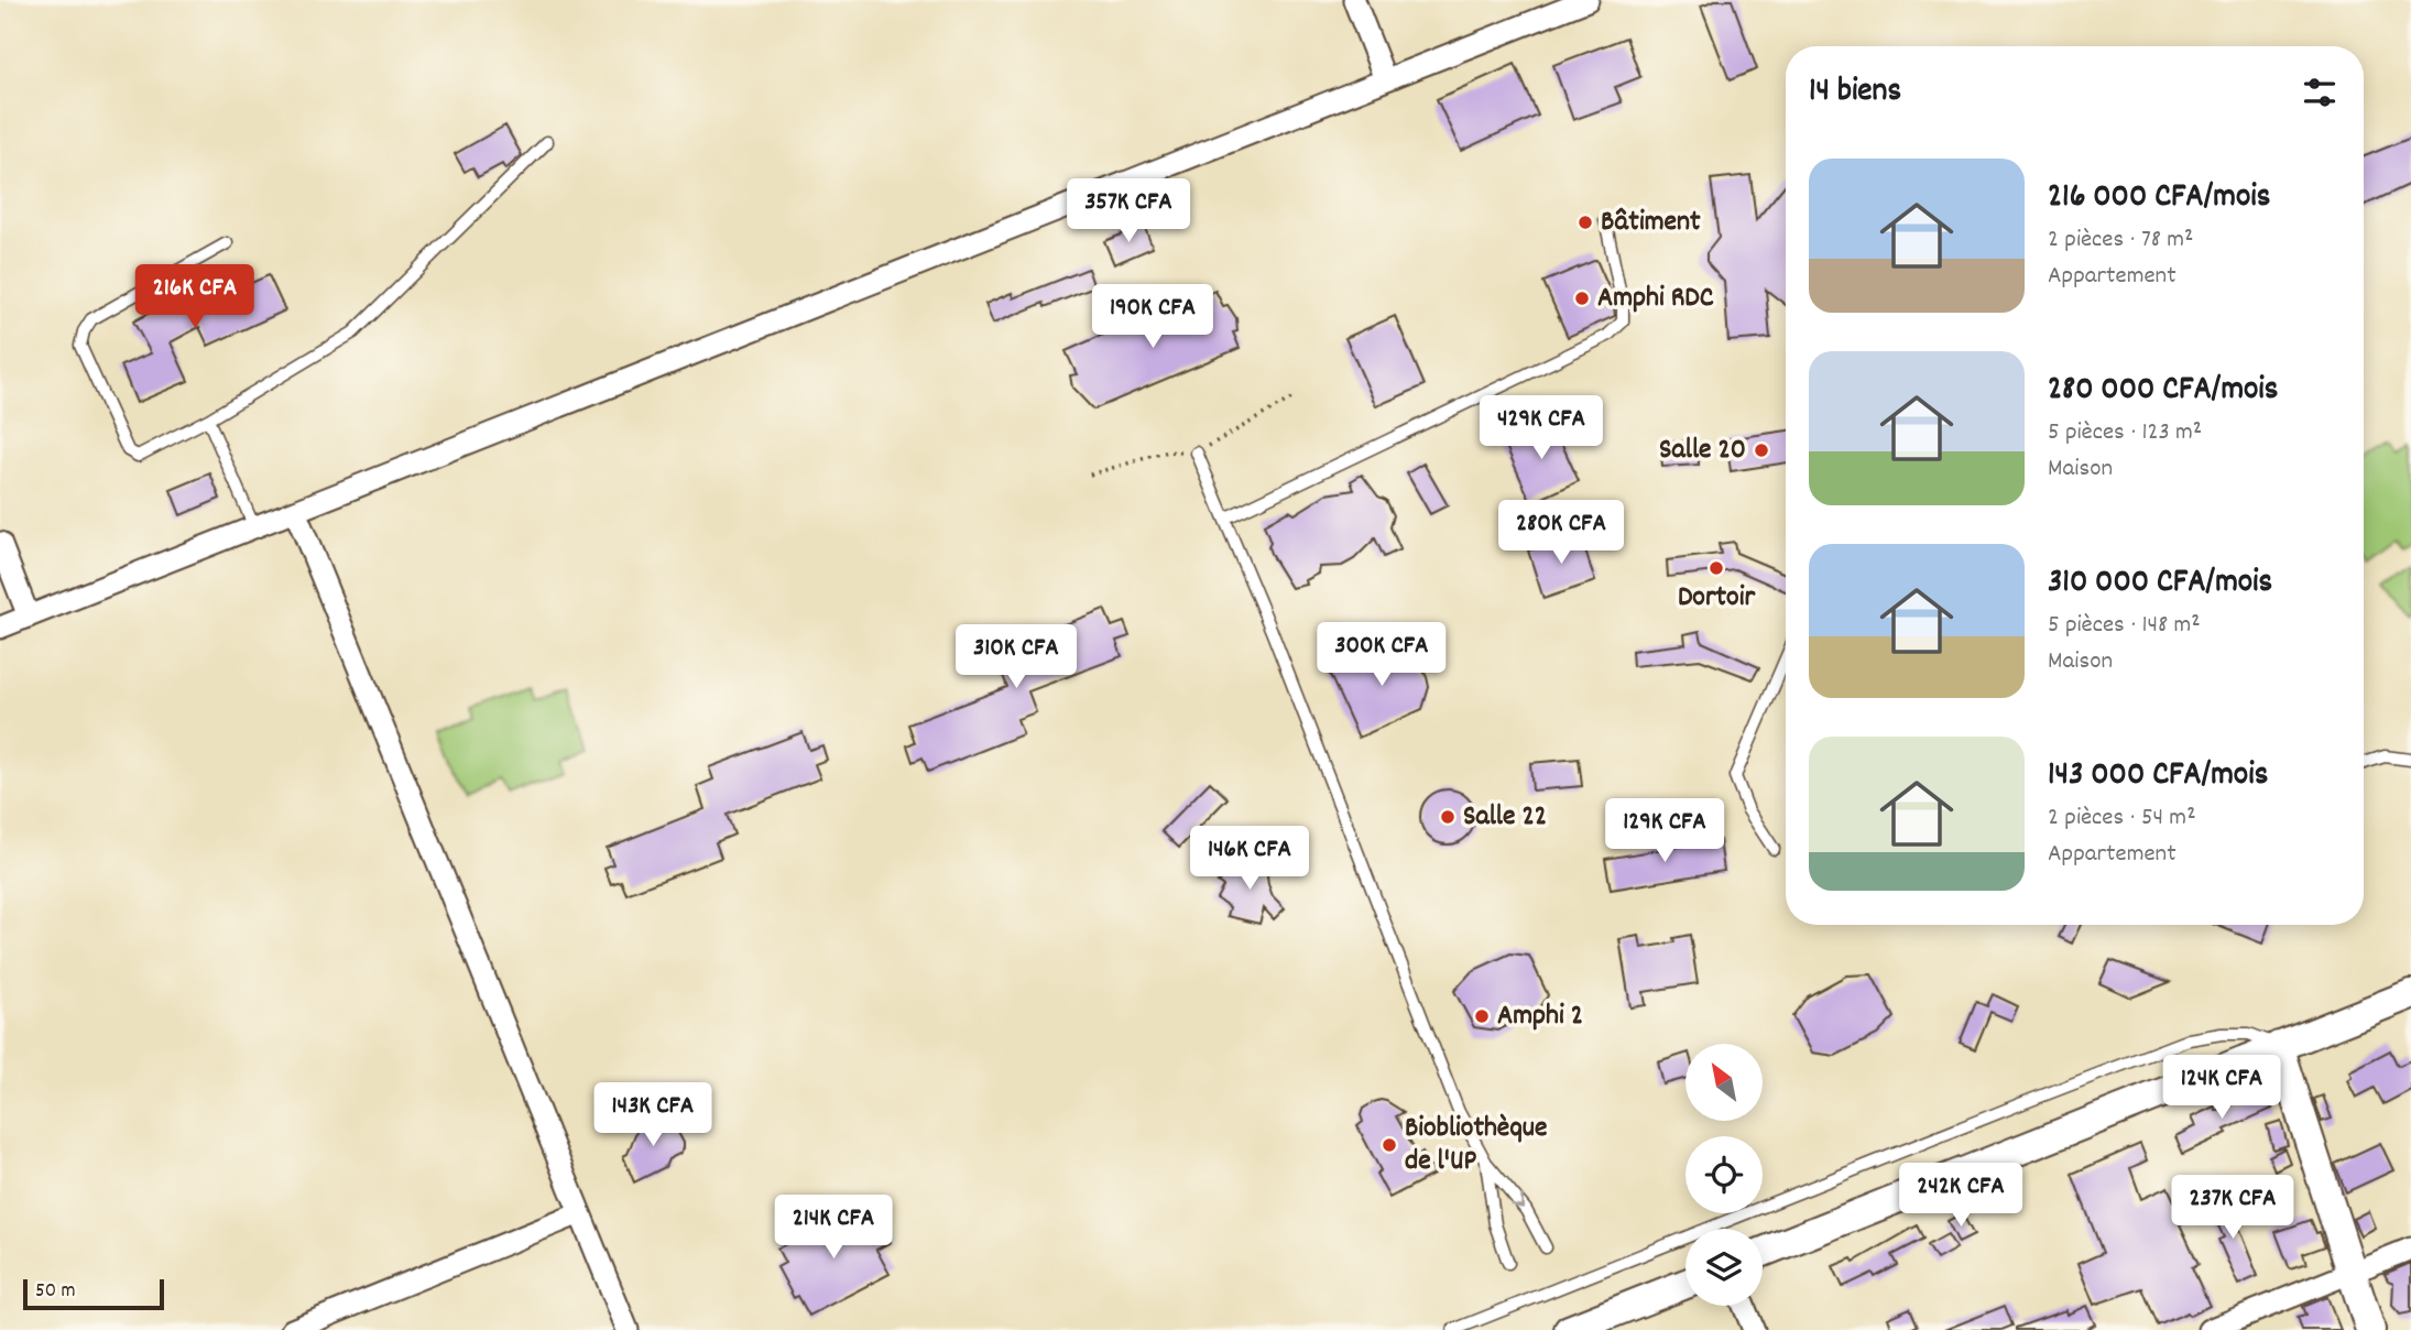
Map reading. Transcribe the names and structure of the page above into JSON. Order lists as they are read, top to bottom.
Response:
{
  "places": [
    "Bâtiment",
    "Amphi RDC",
    "Salle 20",
    "Dortoir",
    "Salle 22",
    "Amphi 2",
    "Biobliothèque de l'UP"
  ],
  "scale_bar": "50 m",
  "north": "top left",
  "page": {
    "heading": "14 biens",
    "list": [
      {
        "name": "216 000 CFA/mois",
        "note": "2 pièces · 78 m² · Appartement"
      },
      {
        "name": "280 000 CFA/mois",
        "note": "5 pièces · 123 m² · Maison"
      },
      {
        "name": "310 000 CFA/mois",
        "note": "5 pièces · 148 m² · Maison"
      },
      {
        "name": "143 000 CFA/mois",
        "note": "2 pièces · 54 m² · Appartement"
      }
    ],
    "price": [
      "357K CFA",
      "216K CFA",
      "190K CFA",
      "429K CFA",
      "280K CFA",
      "300K CFA",
      "310K CFA",
      "129K CFA",
      "146K CFA",
      "124K CFA",
      "143K CFA",
      "242K CFA",
      "237K CFA",
      "214K CFA"
    ],
    "scale": "50 m"
  }
}
